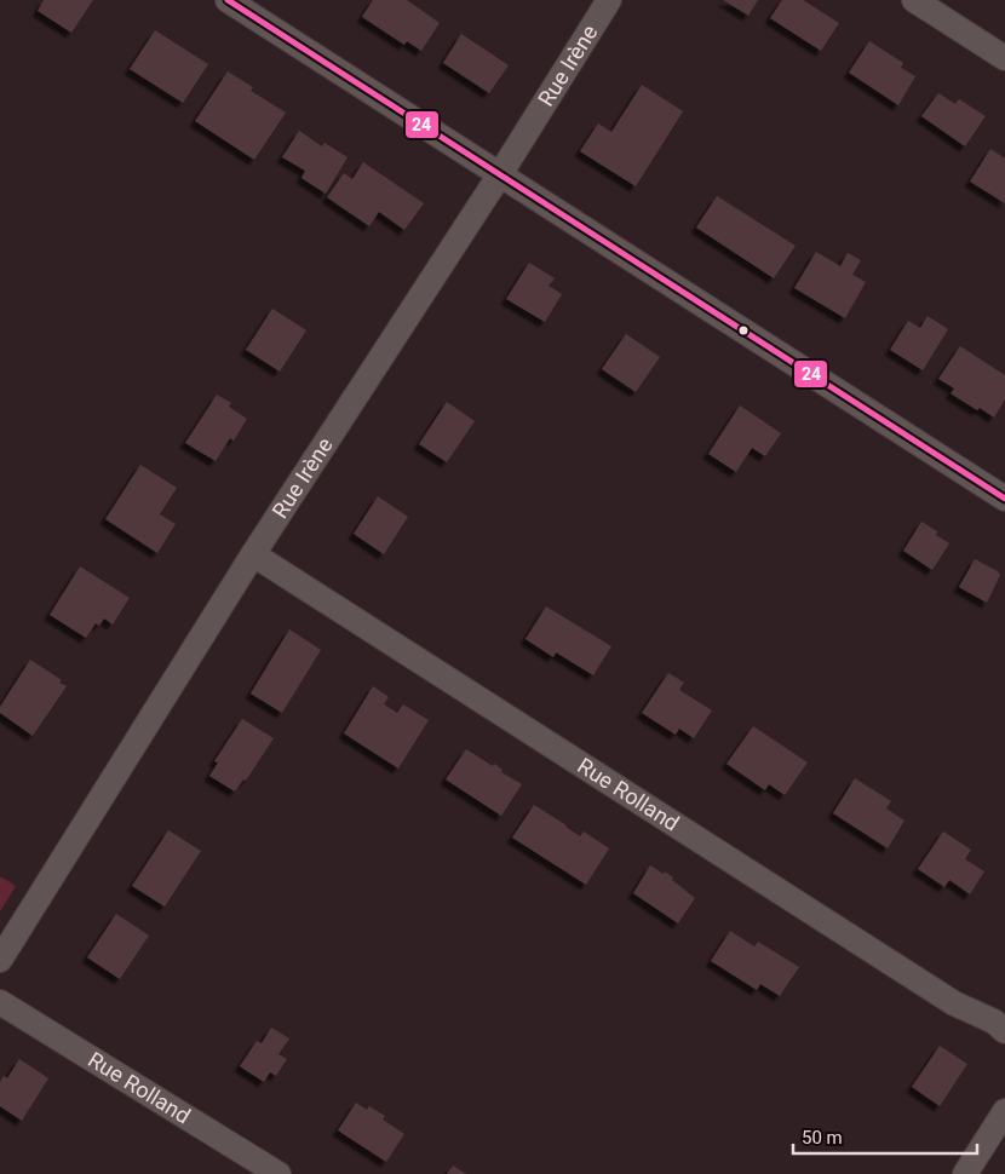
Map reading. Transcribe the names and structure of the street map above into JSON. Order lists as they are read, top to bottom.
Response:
{
  "streets": {
    "street": ["Rue Irène", "Rue Rolland"]
  },
  "crossings": [
    ["Rue Irène", "Rue Rolland"]
  ],
  "lines": ["transit line 24"],
  "scale_bar": "50 m"
}
